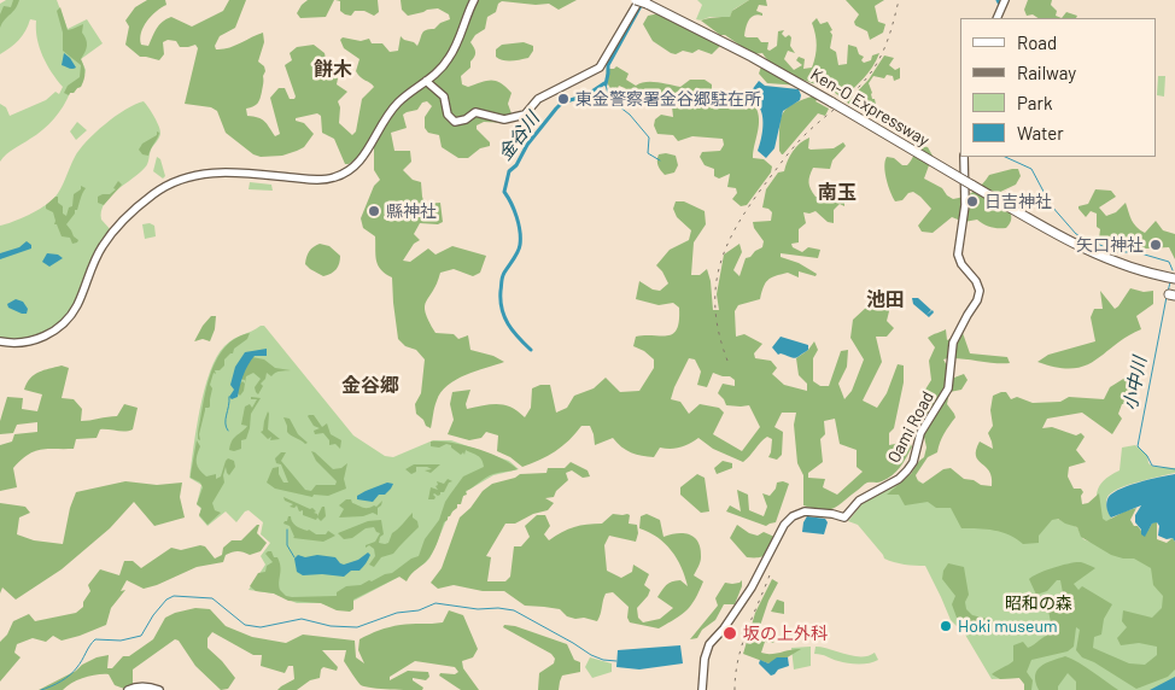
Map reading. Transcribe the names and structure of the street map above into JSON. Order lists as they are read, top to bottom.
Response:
{
  "streets": {
    "highway": ["Ken-O Expressway"],
    "main road": ["Oami Road"]
  },
  "districts": [
    "餅木",
    "南玉",
    "池田",
    "金谷郷"
  ],
  "water": ["金谷川", "小中川"],
  "parks": ["昭和の森"],
  "places": [
    "東金警察署金谷郷駐在所",
    "日吉神社",
    "縣神社",
    "矢口神社",
    "Hoki museum",
    "坂の上外科"
  ],
  "legend": [
    "Road",
    "Railway",
    "Park",
    "Water"
  ]
}
